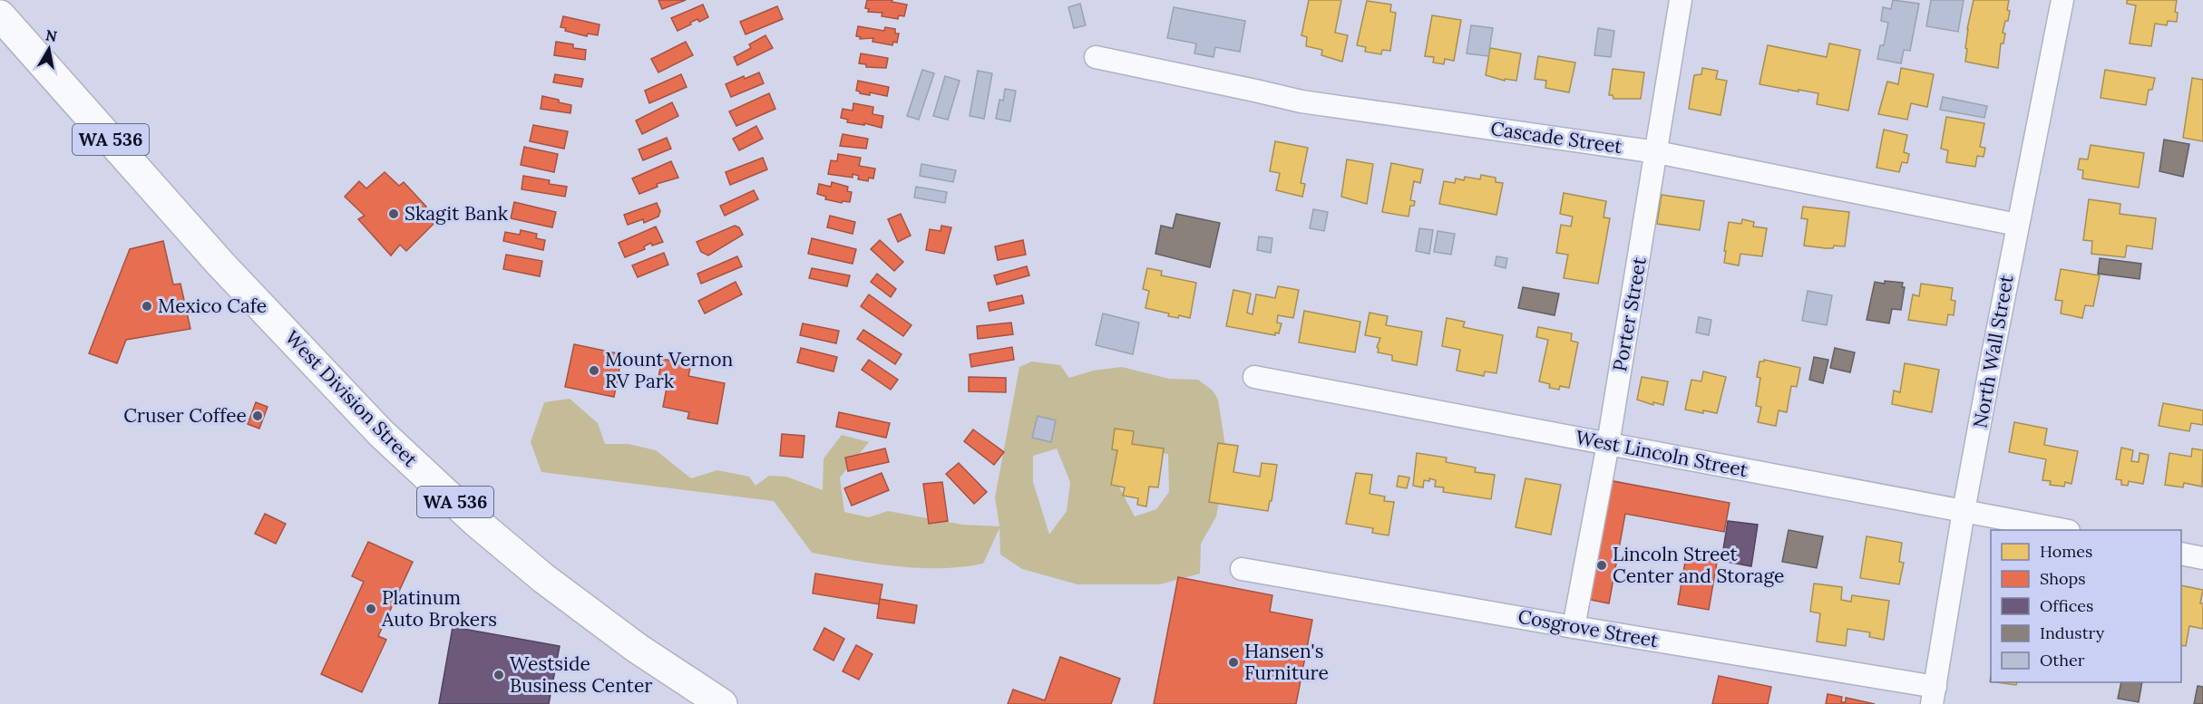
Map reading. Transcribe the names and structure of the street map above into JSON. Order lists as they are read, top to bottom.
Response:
{
  "streets": {
    "main road": ["WA 536", "West Division Street"],
    "street": [
      "Cascade Street",
      "Porter Street",
      "North Wall Street",
      "West Lincoln Street",
      "Cosgrove Street"
    ]
  },
  "crossings": [
    ["Cascade Street", "Porter Street"],
    ["Cascade Street", "North Wall Street"],
    ["Porter Street", "West Lincoln Street"],
    ["Porter Street", "Cosgrove Street"],
    ["North Wall Street", "West Lincoln Street"],
    ["North Wall Street", "Cosgrove Street"]
  ],
  "places": [
    "Skagit Bank",
    "Mexico Cafe",
    "Mount Vernon RV Park",
    "Cruser Coffee",
    "Lincoln Street Center and Storage",
    "Platinum Auto Brokers",
    "Hansen's Furniture",
    "Westside Business Center"
  ],
  "legend": [
    "Homes",
    "Shops",
    "Offices",
    "Industry",
    "Other"
  ],
  "north": "top"
}
